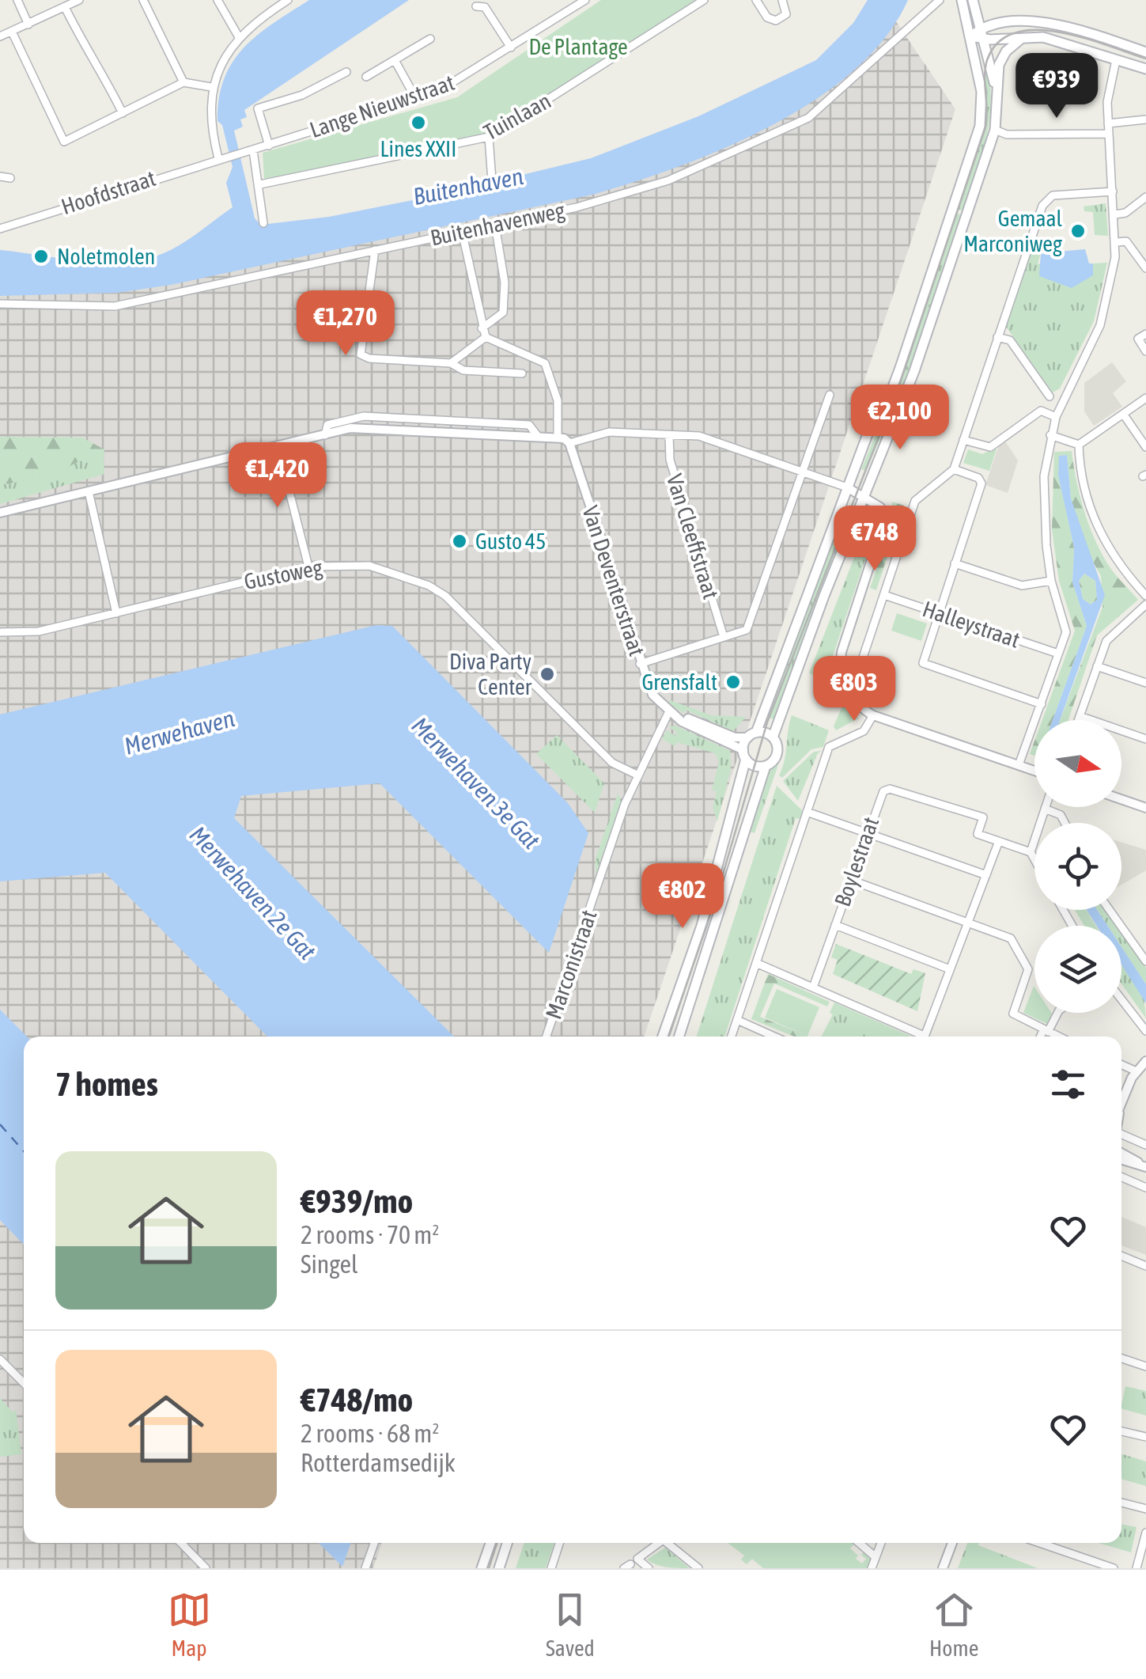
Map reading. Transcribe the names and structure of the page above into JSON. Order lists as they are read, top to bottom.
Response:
{
  "streets": {
    "street": [
      "Lange Nieuwstraat",
      "Tuinlaan",
      "Hoofdstraat",
      "Buitenhavenweg",
      "Van Cleeffstraat",
      "Gustoweg",
      "Van Deventerstraat",
      "Halleystraat",
      "Boylestraat",
      "Marconistraat"
    ]
  },
  "crossings": [
    ["Lange Nieuwstraat", "Hoofdstraat"],
    ["Gustoweg", "Marconistraat"],
    ["Van Deventerstraat", "Marconistraat"]
  ],
  "water": [
    "Buitenhaven",
    "Merwehaven",
    "Merwehaven 3e Gat",
    "Merwehaven 2e Gat"
  ],
  "parks": ["De Plantage"],
  "places": [
    "Lines XXII",
    "Gemaal Marconiweg",
    "Noletmolen",
    "Gusto 45",
    "Diva Party Center",
    "Grensfalt"
  ],
  "north": "right",
  "page": {
    "price": [
      "€939",
      "€1,270",
      "€2,100",
      "€1,420",
      "€748",
      "€803",
      "€802"
    ],
    "heading": "7 homes",
    "list": [
      {
        "name": "€939/mo",
        "note": "2 rooms · 70 m² · Singel"
      },
      {
        "name": "€748/mo",
        "note": "2 rooms · 68 m² · Rotterdamsedijk"
      }
    ],
    "tabs": ["Map", "Saved", "Home"]
  }
}
